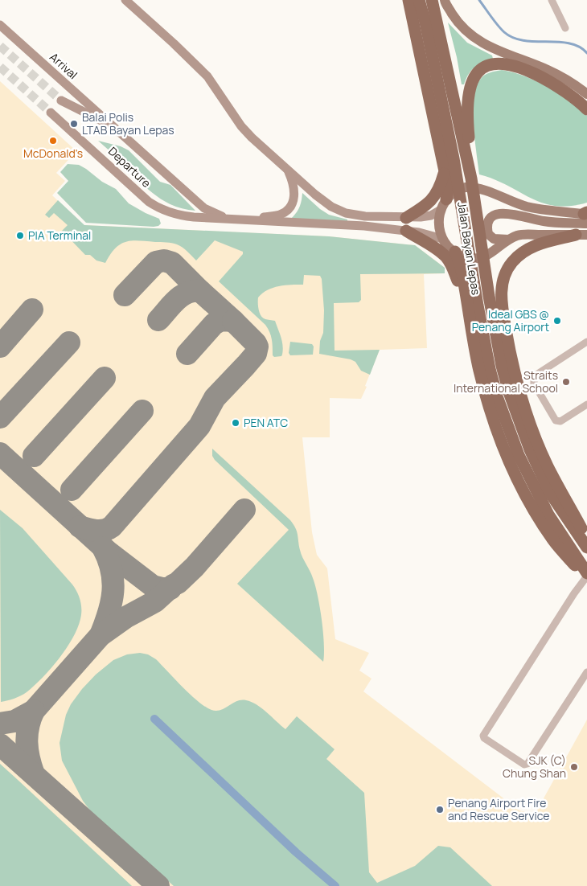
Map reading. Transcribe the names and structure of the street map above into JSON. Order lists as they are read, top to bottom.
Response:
{
  "streets": {
    "highway": ["Jalan Bayan Lepas"],
    "street": ["Arrival", "Departure"]
  },
  "crossings": [
    ["Arrival", "Departure"]
  ],
  "places": [
    "Balai Polis LTAB Bayan Lepas",
    "McDonald's",
    "PIA Terminal",
    "Ideal GBS @ Penang Airport",
    "Straits International School",
    "PEN ATC",
    "SJK (C) Chung Shan",
    "Penang Airport Fire and Rescue Service"
  ]
}
